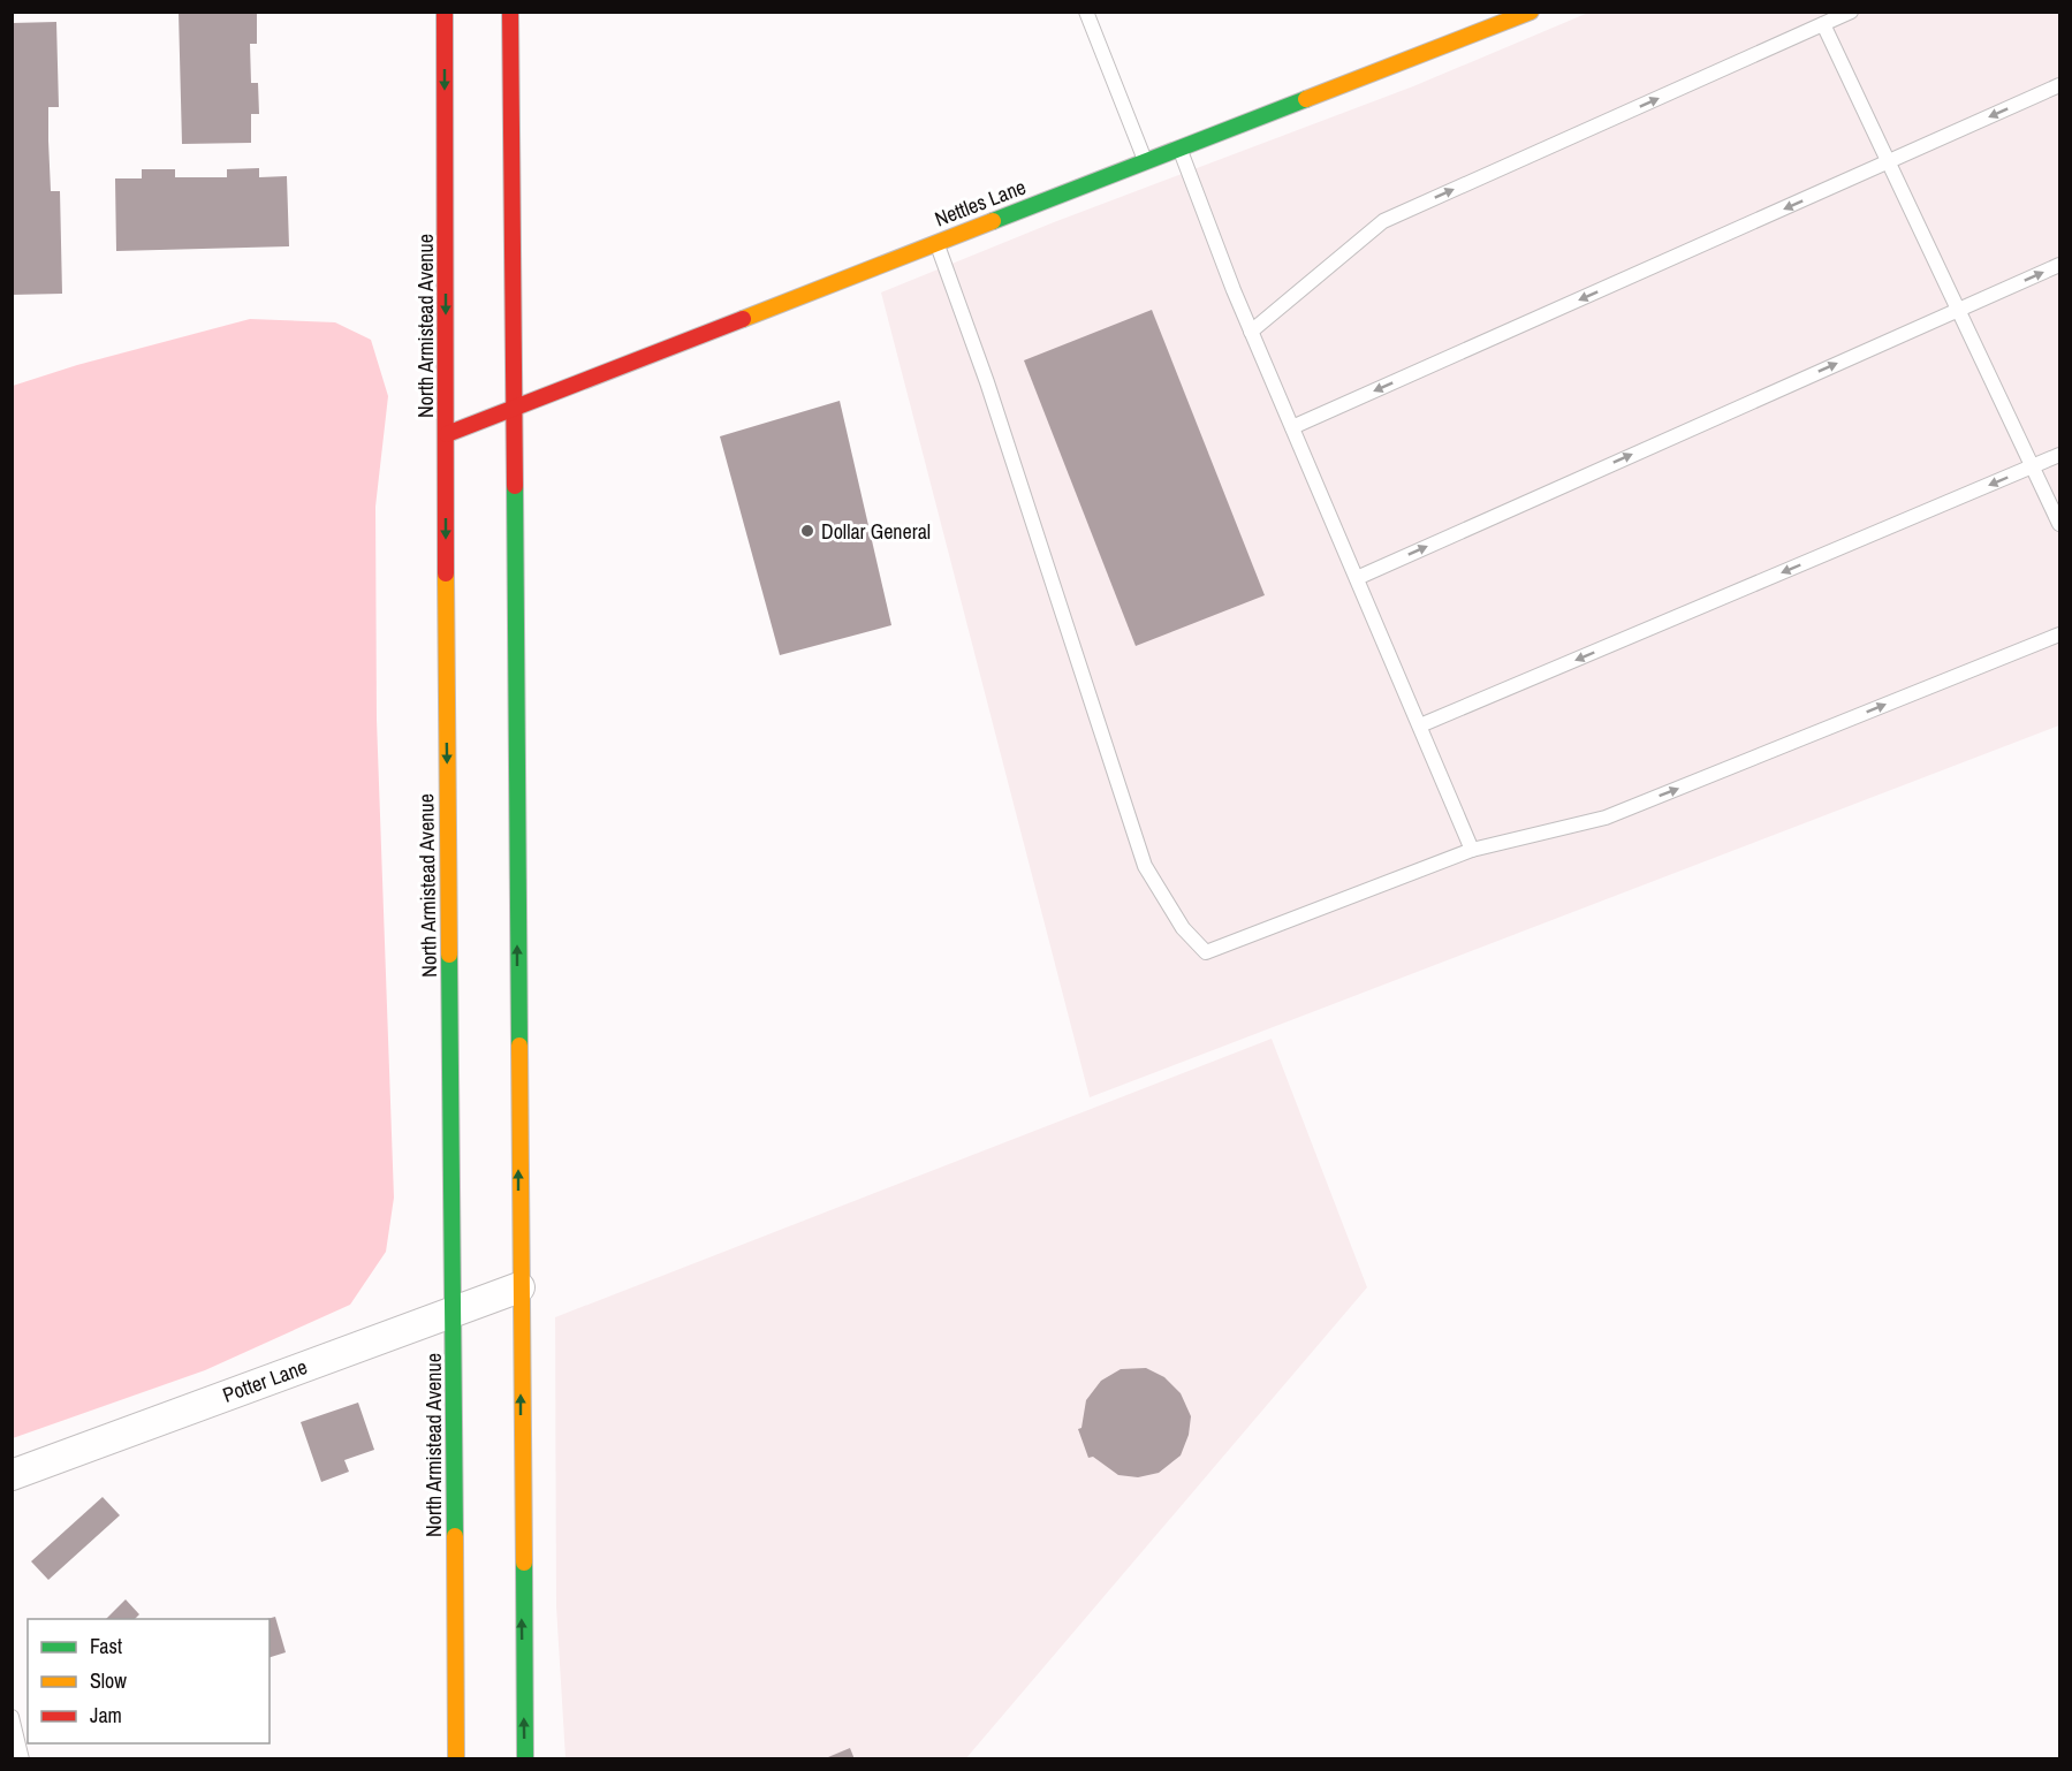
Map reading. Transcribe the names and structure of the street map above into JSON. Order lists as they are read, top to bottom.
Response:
{
  "streets": {
    "main road": ["Nettles Lane", "North Armistead Avenue"],
    "street": ["Potter Lane"]
  },
  "crossings": [
    ["Nettles Lane", "North Armistead Avenue"],
    ["North Armistead Avenue", "Potter Lane"]
  ],
  "places": ["Dollar General"],
  "legend": ["Fast", "Slow", "Jam"]
}
